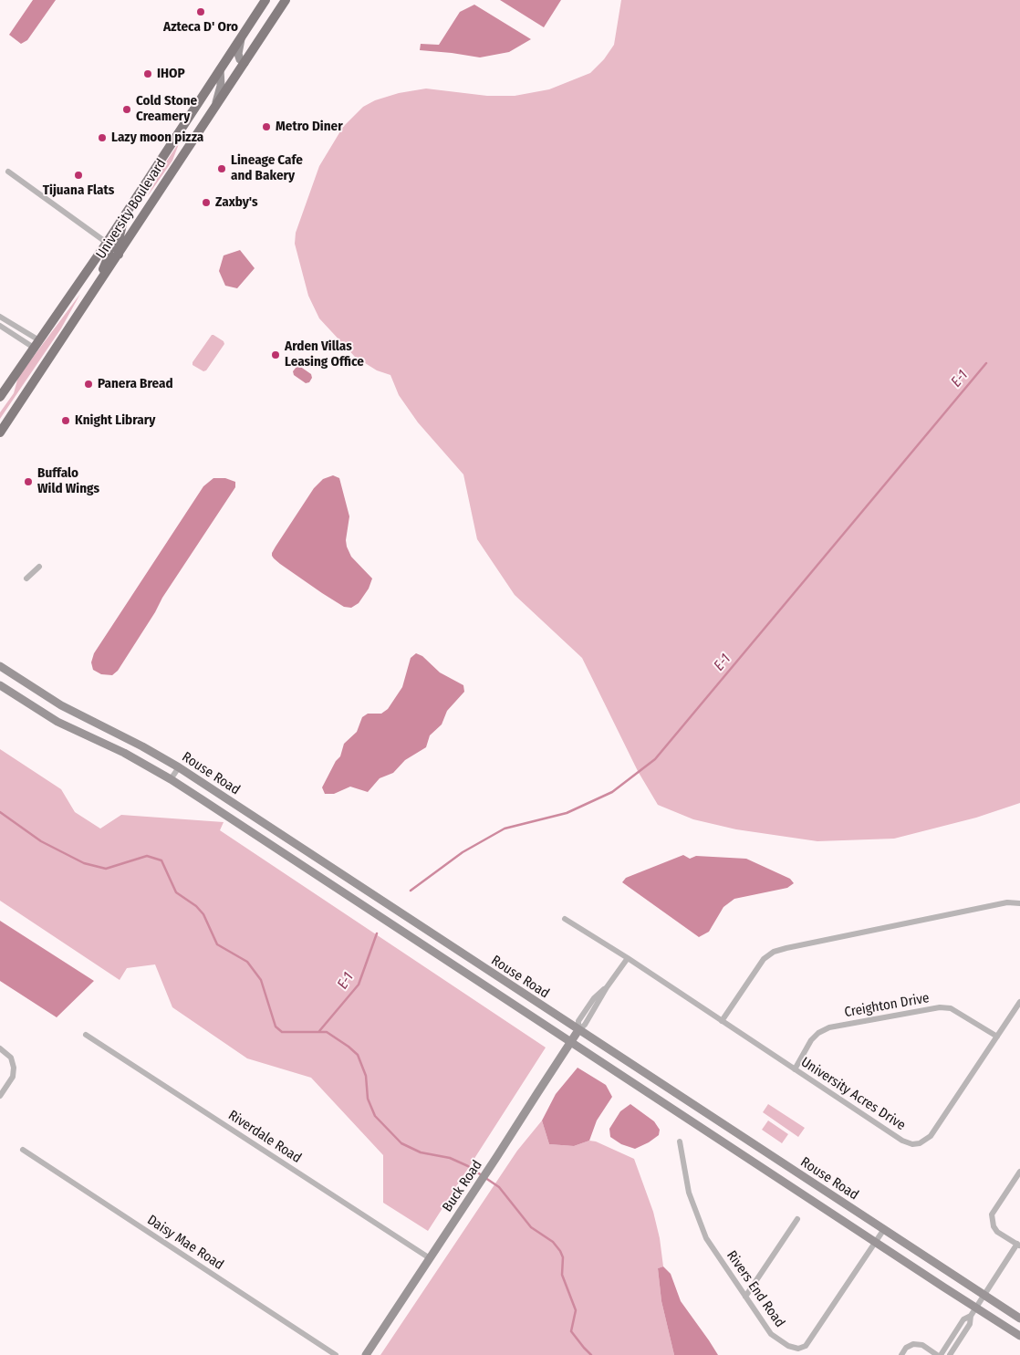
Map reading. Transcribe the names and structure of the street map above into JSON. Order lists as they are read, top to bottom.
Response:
{
  "streets": {
    "main road": ["University Boulevard"],
    "street": [
      "Rouse Road",
      "Creighton Drive",
      "University Acres Drive",
      "Riverdale Road",
      "Buck Road",
      "Daisy Mae Road",
      "Rivers End Road"
    ]
  },
  "crossings": [
    ["Rouse Road", "Buck Road"],
    ["Rouse Road", "Rivers End Road"],
    ["Creighton Drive", "University Acres Drive"],
    ["University Acres Drive", "Buck Road"],
    ["Riverdale Road", "Buck Road"]
  ],
  "water": ["E-1"],
  "places": [
    "Azteca D' Oro",
    "IHOP",
    "Cold Stone Creamery",
    "Metro Diner",
    "Lazy moon pizza",
    "Lineage Cafe and Bakery",
    "Tijuana Flats",
    "Zaxby's",
    "Arden Villas Leasing Office",
    "Panera Bread",
    "Knight Library",
    "Buffalo Wild Wings"
  ]
}
